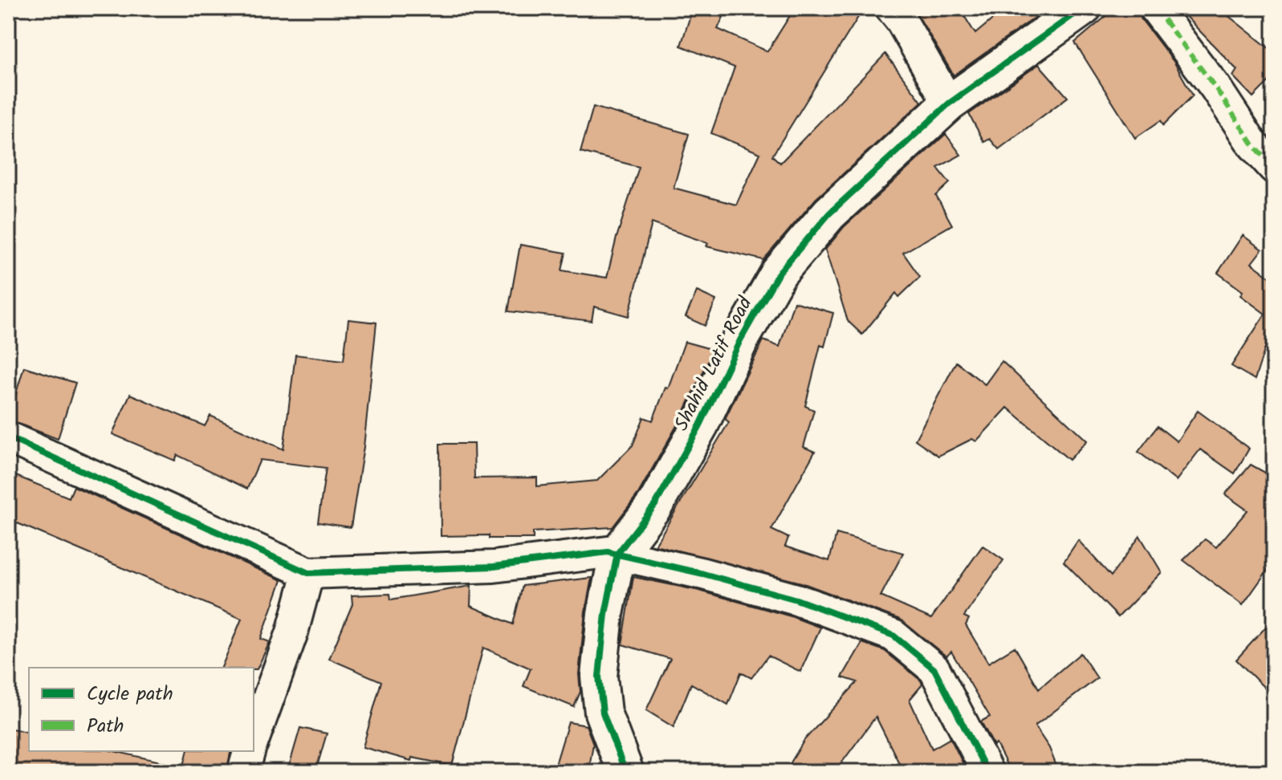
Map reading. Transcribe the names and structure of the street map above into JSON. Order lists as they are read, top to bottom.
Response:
{
  "streets": {
    "street": ["Shahid Latif Road"]
  },
  "legend": ["Cycle path", "Path"]
}
